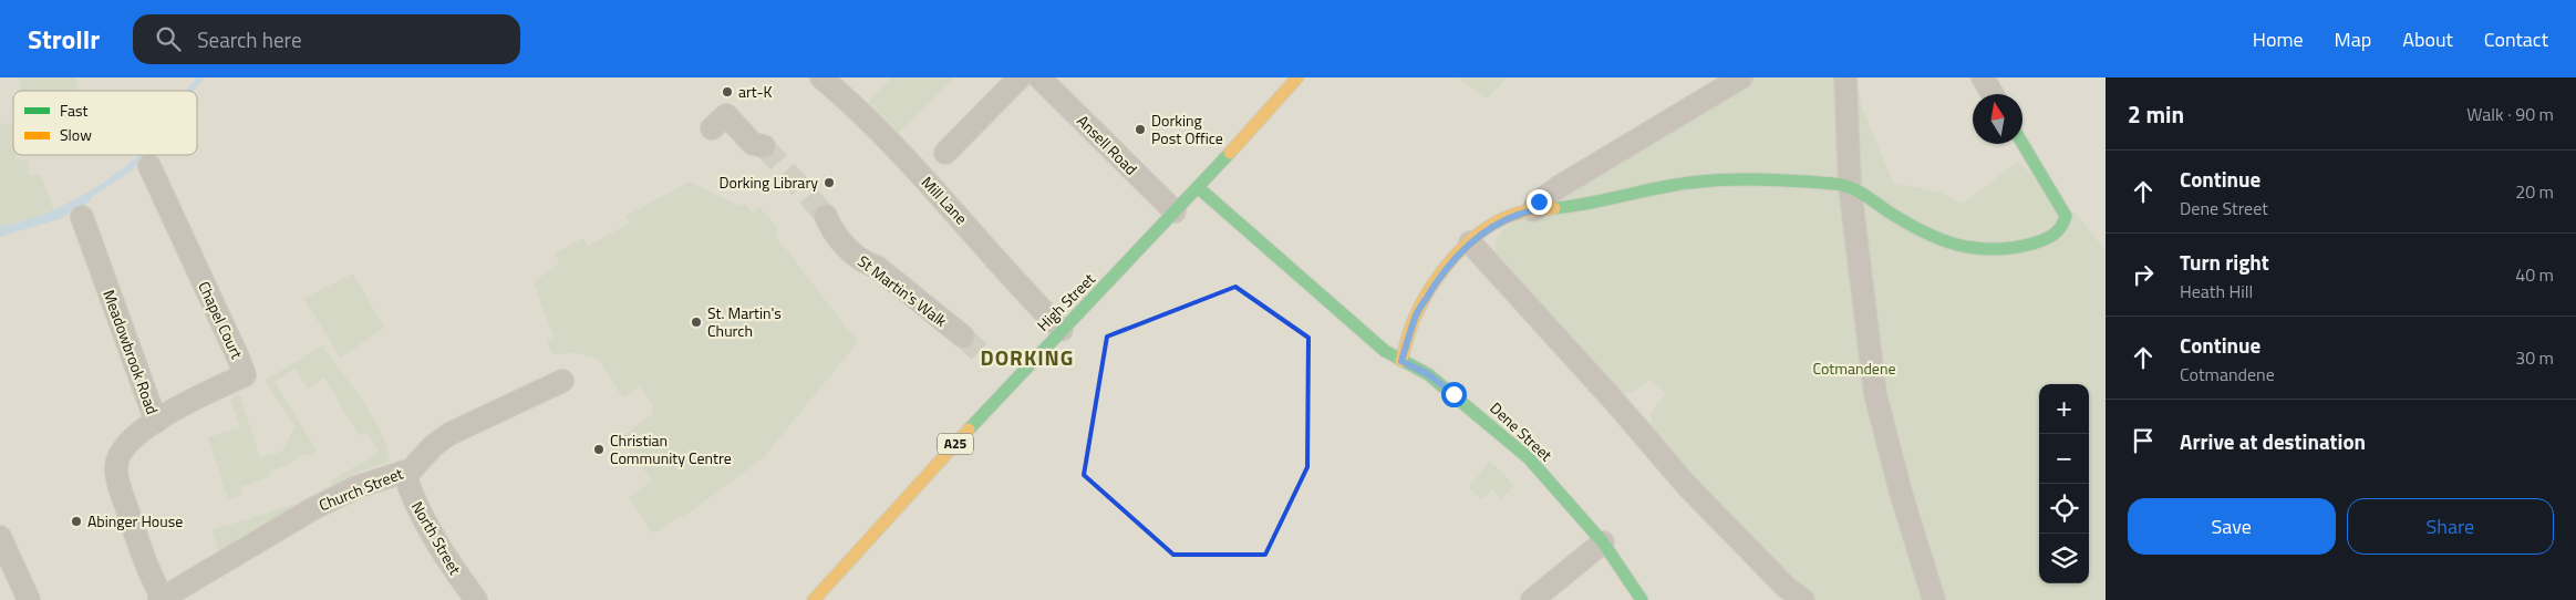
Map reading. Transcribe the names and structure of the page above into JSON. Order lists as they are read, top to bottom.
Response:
{
  "streets": {
    "street": [
      "Ansell Road",
      "Mill Lane",
      "St Martin's Walk",
      "High Street",
      "Chapel Court",
      "Meadowbrook Road",
      "Dene Street",
      "A25",
      "Church Street",
      "North Street"
    ]
  },
  "crossings": [
    ["Ansell Road", "High Street"],
    ["Mill Lane", "High Street"],
    ["High Street", "Dene Street"],
    ["Chapel Court", "Meadowbrook Road"],
    ["Meadowbrook Road", "Church Street"],
    ["Church Street", "North Street"]
  ],
  "districts": ["DORKING"],
  "parks": ["Cotmandene"],
  "places": [
    "art-K",
    "Dorking Post Office",
    "Dorking Library",
    "St. Martin's Church",
    "Christian Community Centre",
    "Abinger House"
  ],
  "legend": ["Fast", "Slow"],
  "north": "top",
  "page": {
    "header": "Strollr",
    "search": "Search here",
    "nav": [
      "Home",
      "Map",
      "About",
      "Contact"
    ],
    "heading": ["2 min", "Walk · 90 m"],
    "list": [
      ["Continue", "Dene Street", "20 m"],
      ["Turn right", "Heath Hill", "40 m"],
      ["Continue", "Cotmandene", "30 m"],
      "Arrive at destination"
    ],
    "map_buttons": ["+", "−"],
    "buttons": ["Save", "Share"]
  }
}
